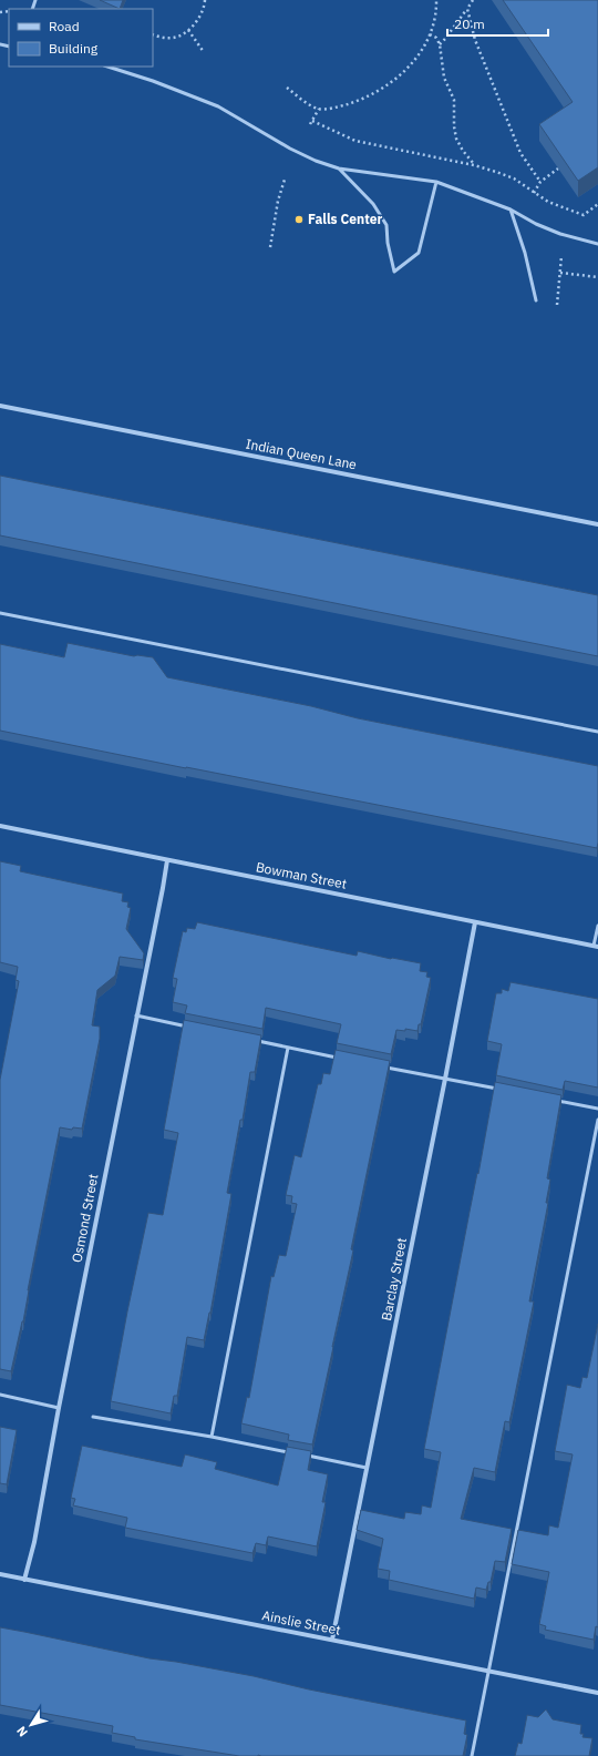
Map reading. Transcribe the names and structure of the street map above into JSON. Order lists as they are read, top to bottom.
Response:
{
  "streets": {
    "street": [
      "Indian Queen Lane",
      "Bowman Street",
      "Osmond Street",
      "Barclay Street",
      "Ainslie Street"
    ]
  },
  "crossings": [
    ["Bowman Street", "Osmond Street"],
    ["Bowman Street", "Barclay Street"],
    ["Osmond Street", "Ainslie Street"],
    ["Barclay Street", "Ainslie Street"]
  ],
  "places": ["Falls Center"],
  "legend": ["Road", "Building"],
  "scale_bar": "20 m",
  "north": "bottom left"
}
